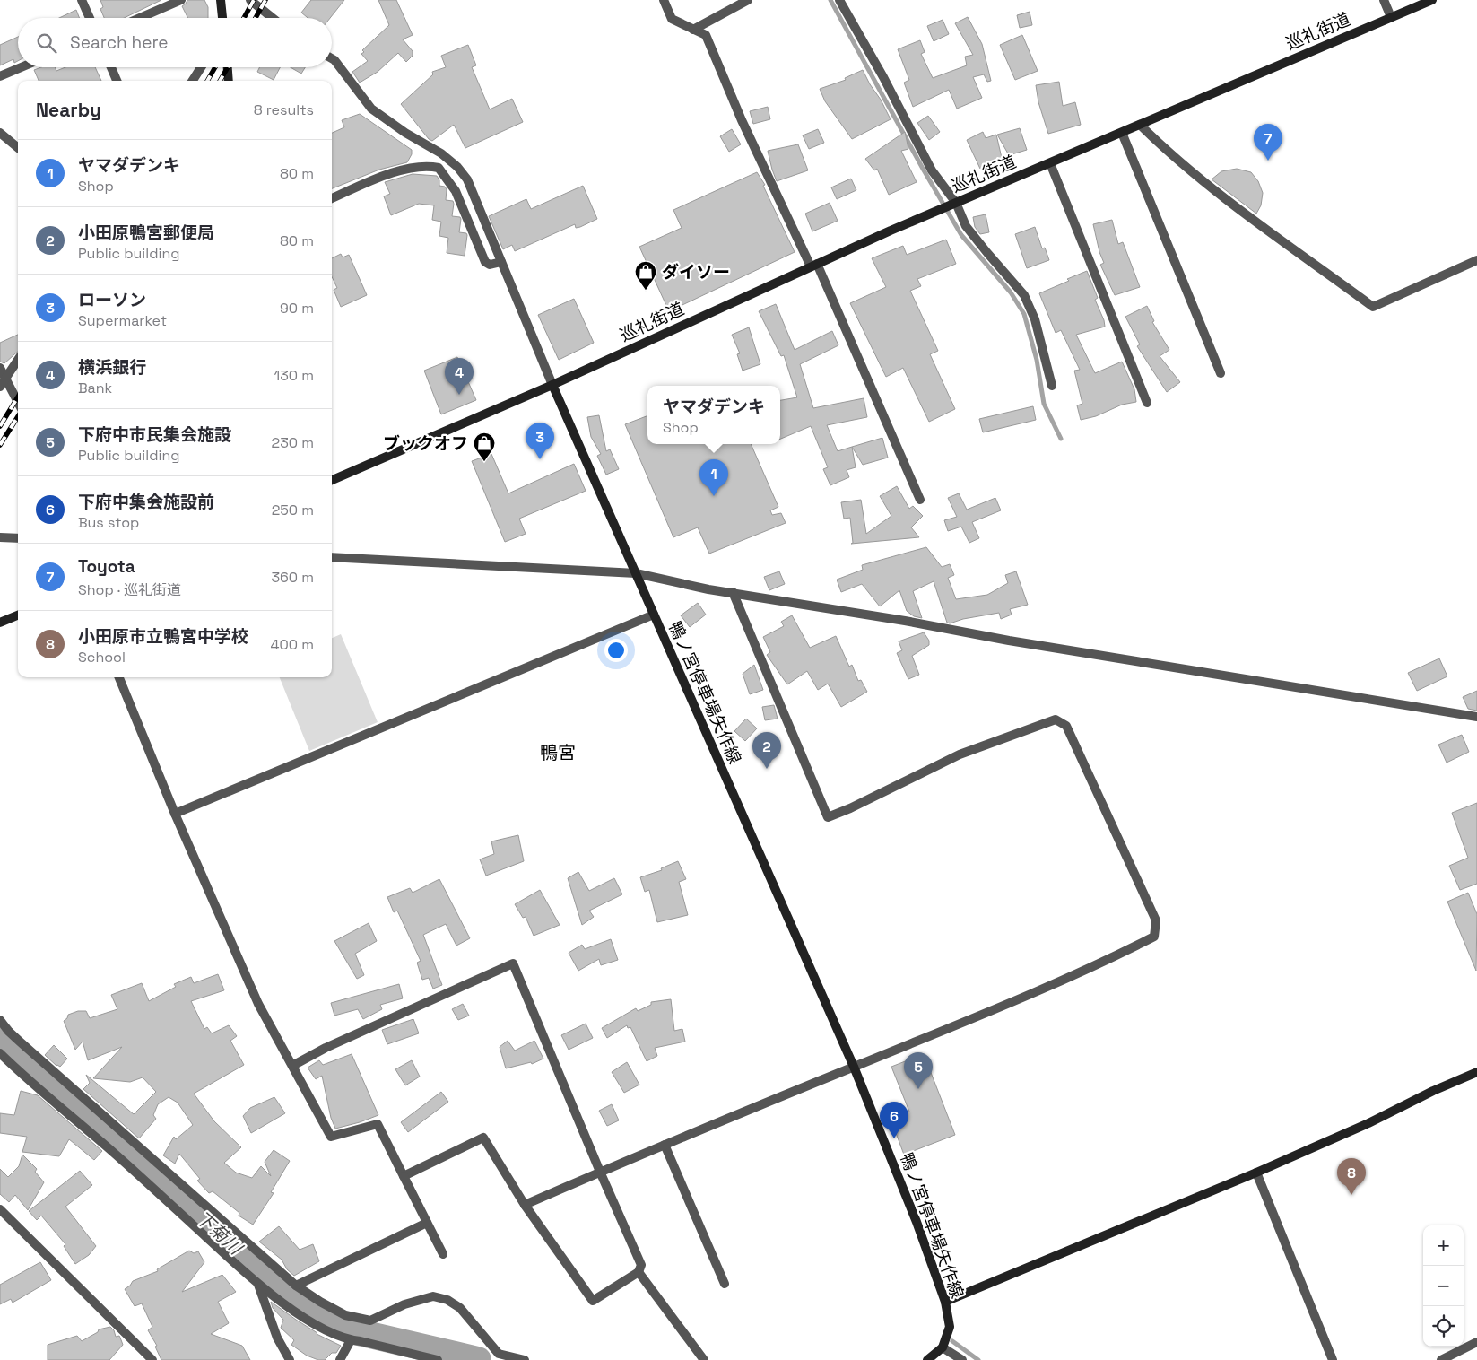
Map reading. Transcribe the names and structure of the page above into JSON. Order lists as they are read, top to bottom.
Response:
{
  "streets": {
    "street": ["巡礼街道", "鴨ノ宮停車場矢作線"]
  },
  "crossings": [
    ["巡礼街道", "鴨ノ宮停車場矢作線"]
  ],
  "districts": ["鴨宮"],
  "water": ["下菊川"],
  "places": {
    "shop": ["ダイソー", "ブックオフ"]
  },
  "page": {
    "search": "Search here",
    "heading": ["Nearby", "8 results"],
    "pins": [
      "7",
      "4",
      "3",
      "1",
      "2",
      "5",
      "6",
      "8"
    ],
    "list": [
      {
        "mark": "1",
        "name": "ヤマダデンキ",
        "note": "Shop",
        "value": "80 m"
      },
      {
        "mark": "2",
        "name": "小田原鴨宮郵便局",
        "note": "Public building",
        "value": "80 m"
      },
      {
        "mark": "3",
        "name": "ローソン",
        "note": "Supermarket",
        "value": "90 m"
      },
      {
        "mark": "4",
        "name": "横浜銀行",
        "note": "Bank",
        "value": "130 m"
      },
      {
        "mark": "5",
        "name": "下府中市民集会施設",
        "note": "Public building",
        "value": "230 m"
      },
      {
        "mark": "6",
        "name": "下府中集会施設前",
        "note": "Bus stop",
        "value": "250 m"
      },
      {
        "mark": "7",
        "name": "Toyota",
        "note": "Shop · 巡礼街道",
        "value": "360 m"
      },
      {
        "mark": "8",
        "name": "小田原市立鴨宮中学校",
        "note": "School",
        "value": "400 m"
      }
    ],
    "popup": ["ヤマダデンキ", "Shop"],
    "map_buttons": ["+", "−"]
  }
}
